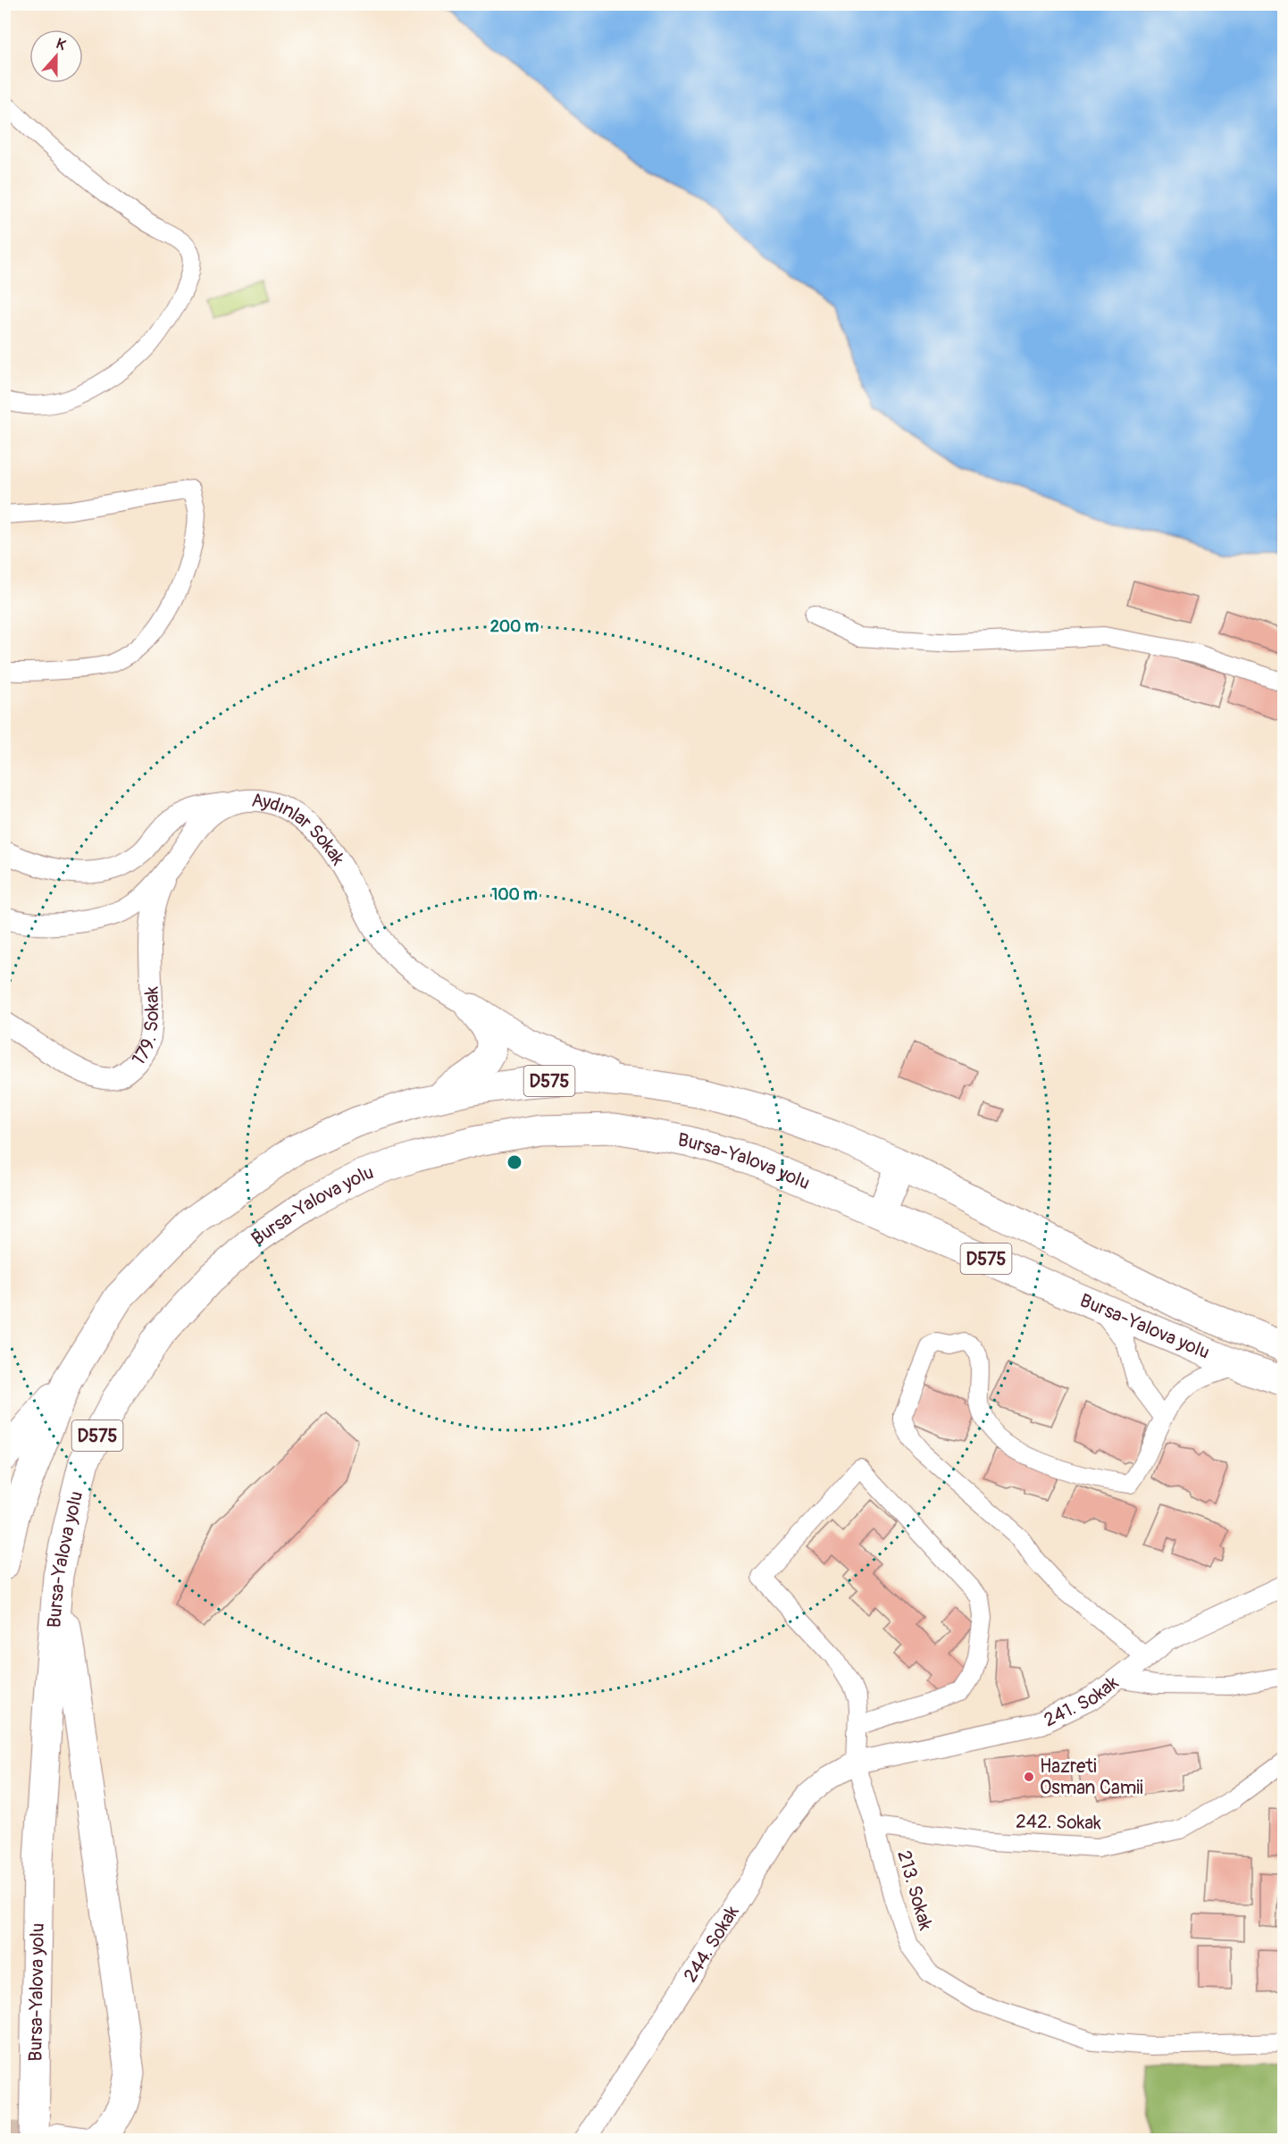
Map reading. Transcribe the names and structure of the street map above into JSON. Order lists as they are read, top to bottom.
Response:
{
  "streets": {
    "highway": ["D575", "Bursa-Yalova yolu"],
    "street": [
      "Aydınlar Sokak",
      "179. Sokak",
      "241. Sokak",
      "242. Sokak",
      "213. Sokak",
      "244. Sokak"
    ]
  },
  "crossings": [
    ["Aydınlar Sokak", "179. Sokak"],
    ["241. Sokak", "213. Sokak"],
    ["241. Sokak", "244. Sokak"],
    ["242. Sokak", "213. Sokak"],
    ["213. Sokak", "244. Sokak"]
  ],
  "places": ["Hazreti Osman Camii"],
  "north": "top",
  "rings": ["200 m", "100 m"]
}
